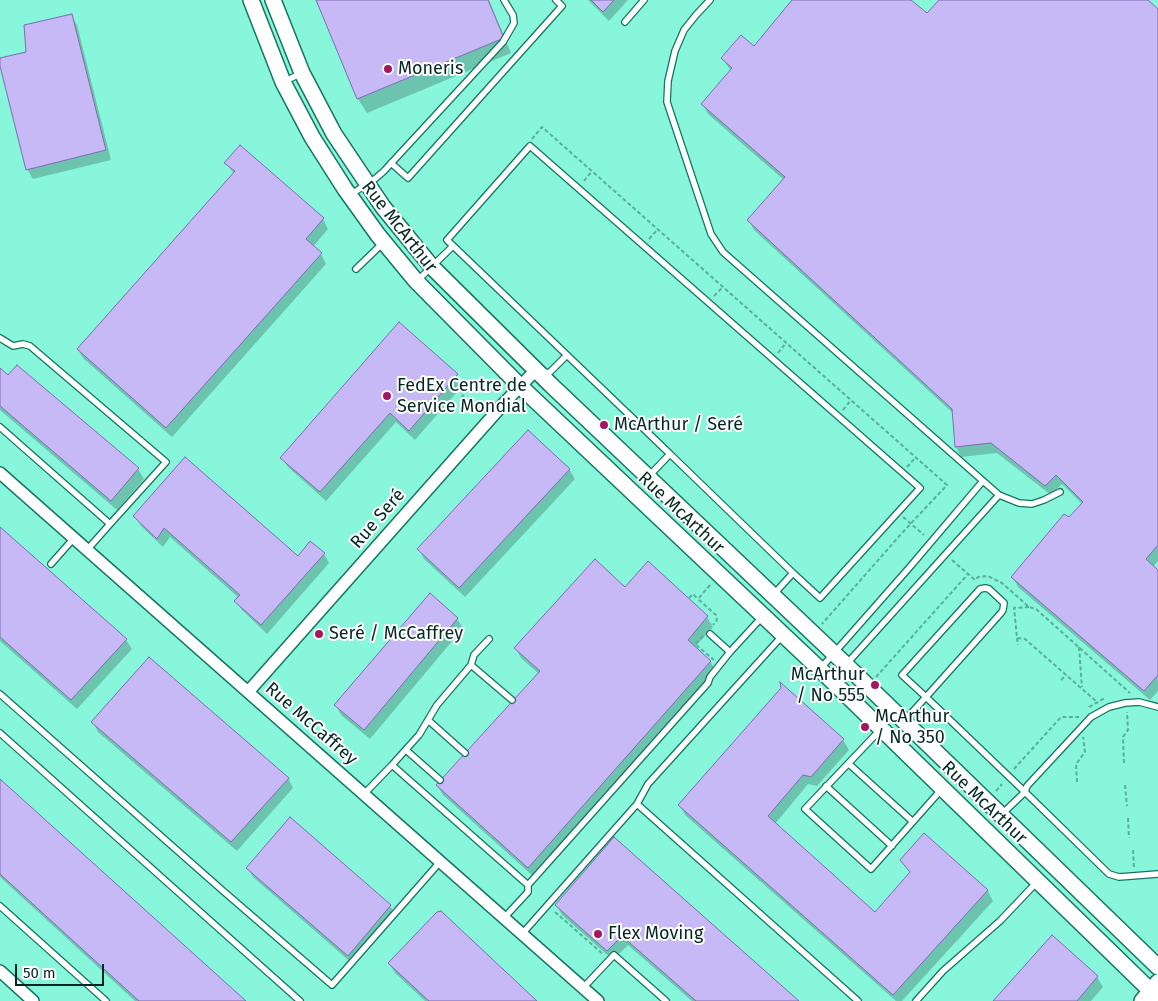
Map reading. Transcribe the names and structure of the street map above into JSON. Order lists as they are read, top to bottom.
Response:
{
  "streets": {
    "street": ["Rue McArthur", "Rue Seré", "Rue McCaffrey"]
  },
  "crossings": [
    ["Rue McArthur", "Rue Seré"],
    ["Rue Seré", "Rue McCaffrey"]
  ],
  "places": [
    "Moneris",
    "FedEx Centre de Service Mondial",
    "McArthur / Seré",
    "Seré / McCaffrey",
    "McArthur / No 555",
    "McArthur / No 350",
    "Flex Moving"
  ],
  "scale_bar": "50 m"
}
